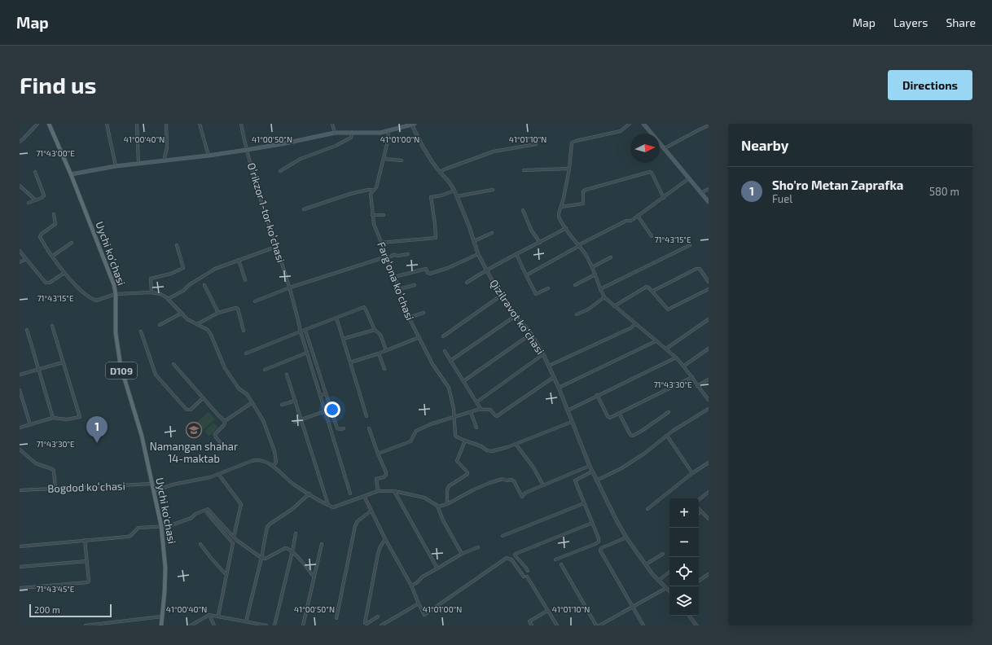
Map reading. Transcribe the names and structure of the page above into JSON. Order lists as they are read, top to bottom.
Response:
{
  "streets": {
    "main road": ["Uychi ko'chasi", "D109"],
    "street": [
      "Oʻrikzor 1-tor koʻchasi",
      "Fargʻona koʻchasi",
      "Qizilravot koʻchasi",
      "Bogdod koʻchasi"
    ]
  },
  "crossings": [
    ["Uychi ko'chasi", "Bogdod koʻchasi"]
  ],
  "places": {
    "school or university": ["Namangan shahar 14-maktab"]
  },
  "scale_bar": "200 m",
  "north": "right",
  "page": {
    "header": "Map",
    "nav": ["Map", "Layers", "Share"],
    "buttons": "Directions",
    "title": "Find us",
    "heading": "Nearby",
    "list": [
      {
        "mark": "1",
        "name": "Sho'ro Metan Zaprafka",
        "note": "Fuel",
        "value": "580 m"
      }
    ],
    "pins": "1",
    "map_buttons": ["+", "−"],
    "scale": "200 m"
  },
  "coordinates": [
    "41°00'40\"N",
    "41°00'50\"N",
    "41°01'00\"N",
    "41°01'10\"N",
    "71°43'00\"E",
    "71°43'15\"E",
    "71°43'30\"E",
    "71°43'45\"E"
  ]
}
